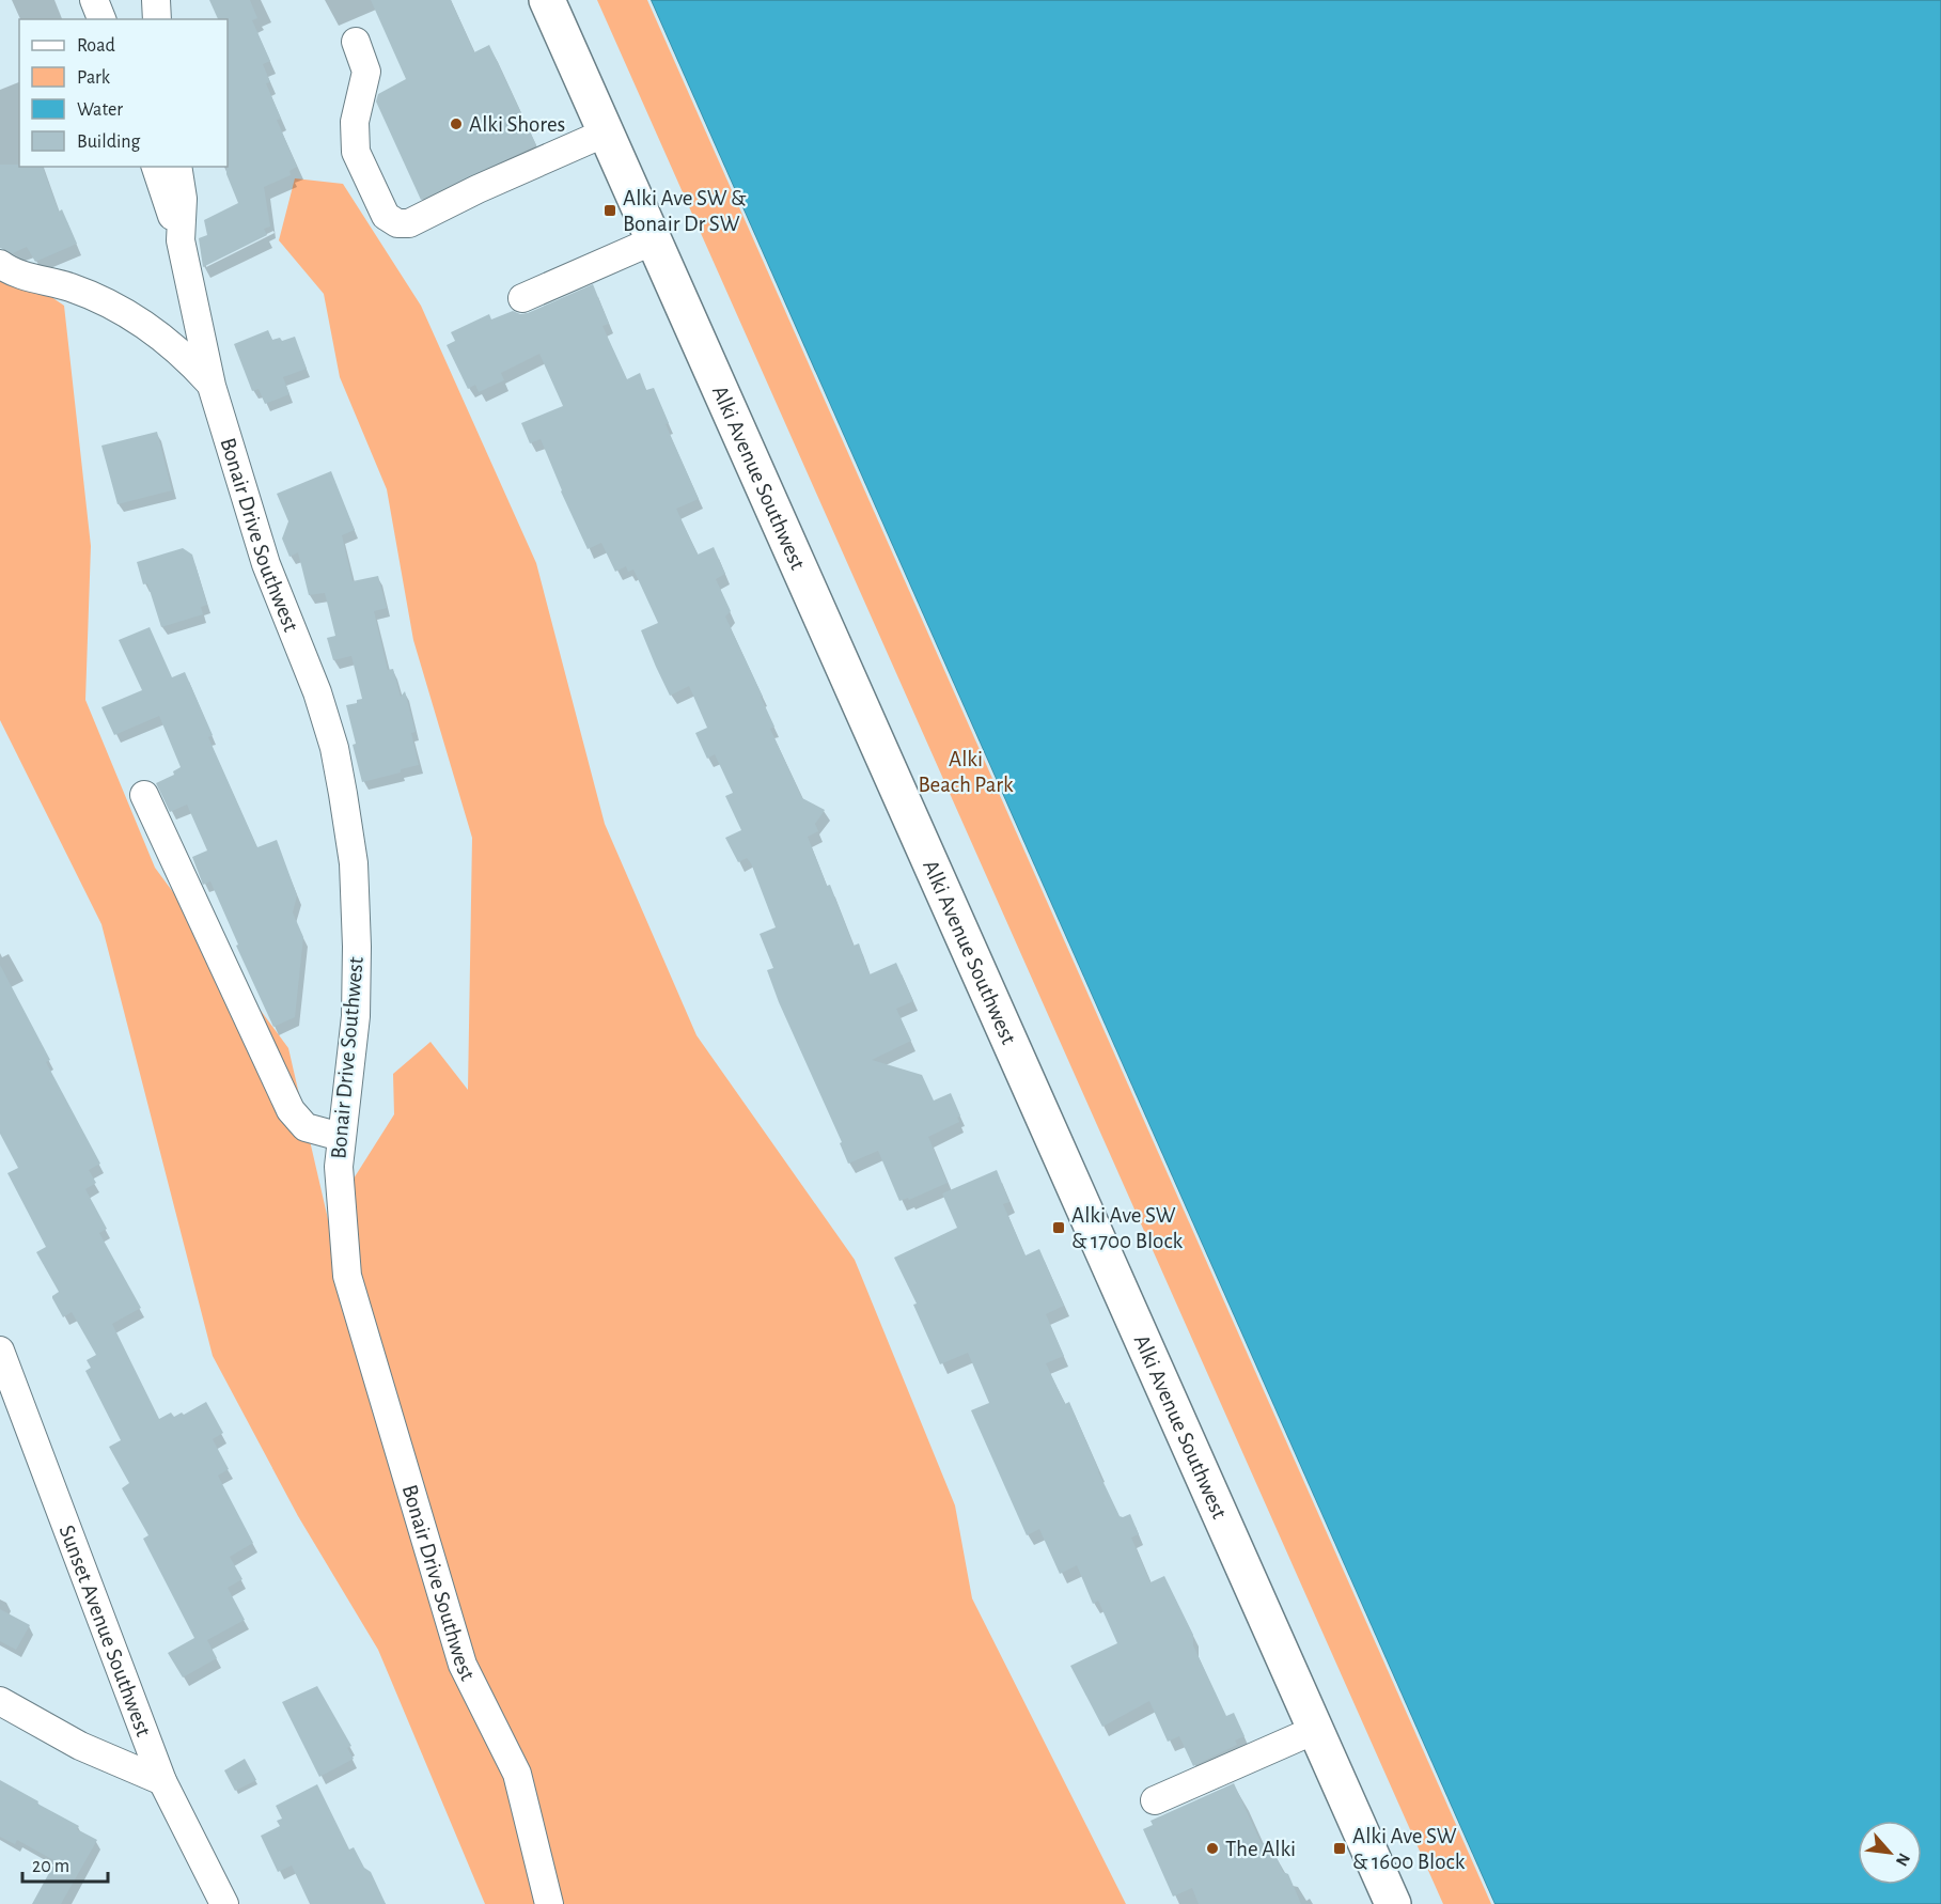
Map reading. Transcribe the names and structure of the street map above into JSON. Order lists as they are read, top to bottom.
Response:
{
  "streets": {
    "main road": ["Alki Avenue Southwest"],
    "street": ["Bonair Drive Southwest", "Sunset Avenue Southwest"]
  },
  "parks": ["Alki Beach Park"],
  "places": {
    "other": ["Alki Shores", "The Alki"],
    "transit": ["Alki Ave SW & Bonair Dr SW", "Alki Ave SW & 1700 Block", "Alki Ave SW & 1600 Block"]
  },
  "legend": [
    "Road",
    "Park",
    "Water",
    "Building"
  ],
  "scale_bar": "20 m",
  "north": "bottom right"
}
